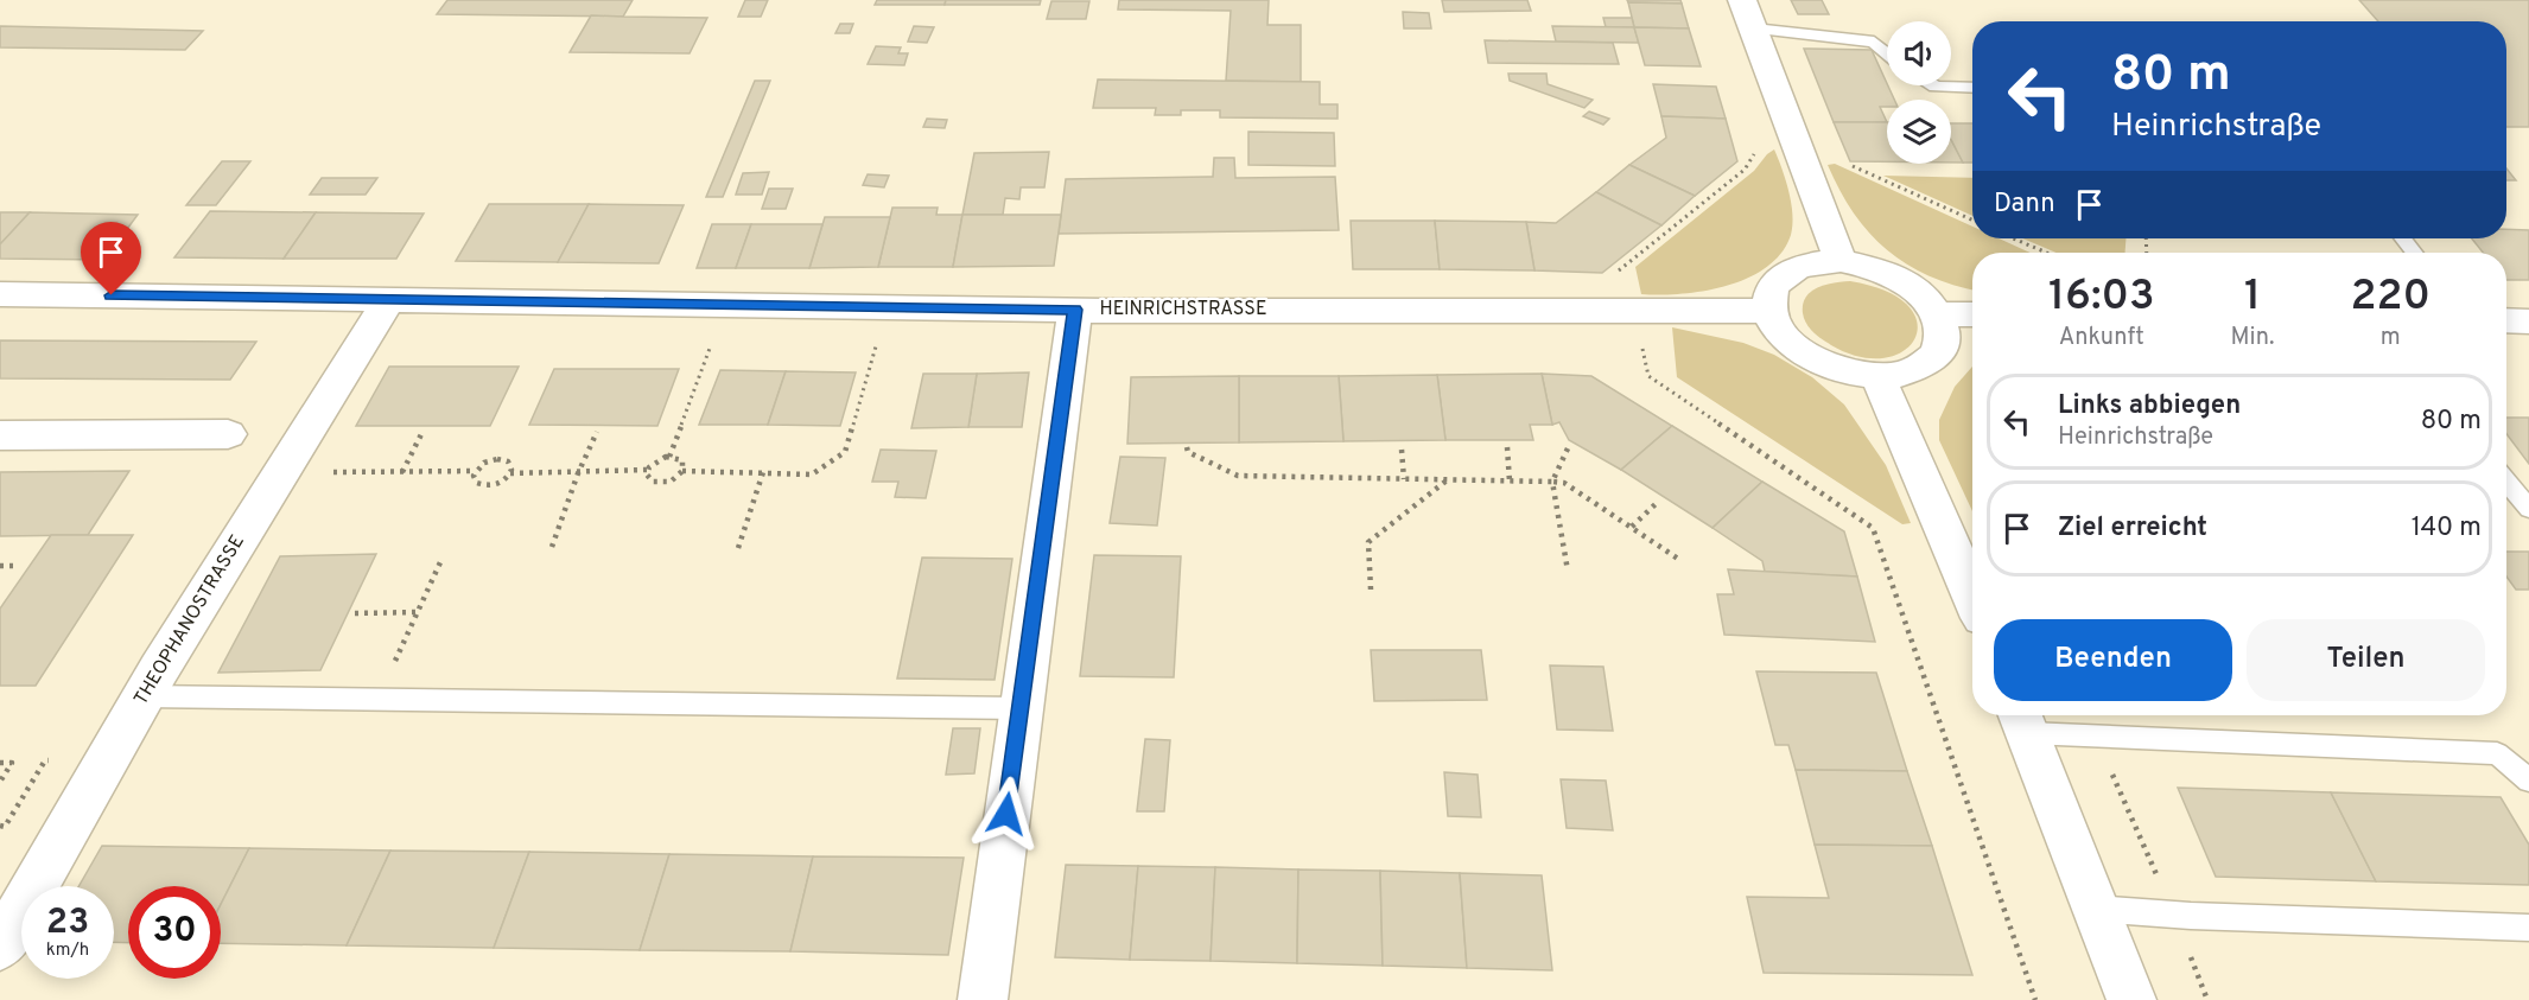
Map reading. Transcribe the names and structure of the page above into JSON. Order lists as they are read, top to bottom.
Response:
{
  "streets": {
    "street": ["HEINRICHSTRASSE", "THEOPHANOSTRASSE"]
  },
  "crossings": [
    ["HEINRICHSTRASSE", "THEOPHANOSTRASSE"]
  ],
  "page": {
    "turn": ["80 m", "Heinrichstraße"],
    "then": "Dann",
    "eta": [
      "16:03",
      "Ankunft",
      "1",
      "Min.",
      "220",
      "m"
    ],
    "list": [
      {
        "name": "Links abbiegen",
        "note": "Heinrichstraße",
        "value": "80 m"
      },
      {
        "name": "Ziel erreicht",
        "value": "140 m"
      }
    ],
    "buttons": ["Beenden", "Teilen"],
    "speed": "23 km/h",
    "limit": "30"
  }
}
